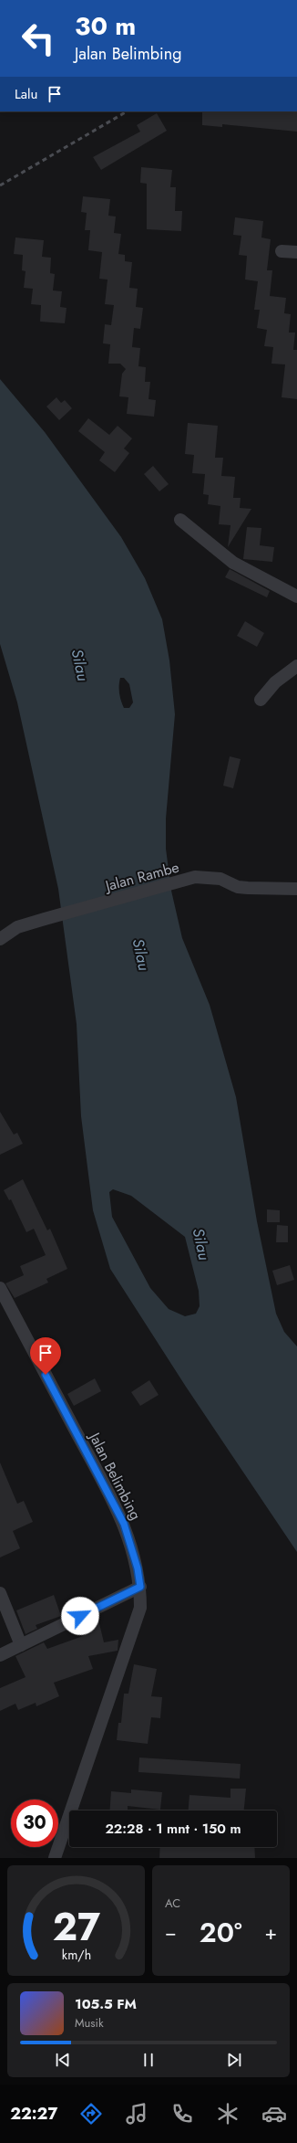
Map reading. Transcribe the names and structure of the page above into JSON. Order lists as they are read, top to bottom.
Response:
{
  "streets": {
    "street": ["Jalan Rambe", "Jalan Belimbing"]
  },
  "water": ["Silau"],
  "page": {
    "turn": ["30 m", "Jalan Belimbing"],
    "then": "Lalu",
    "limit": "30",
    "trip": "22:28 · 1 mnt · 150 m",
    "tile": "AC",
    "heat": ["−", "20°", "+"],
    "song": ["105.5 FM", "Musik"],
    "tabs": "22:27",
    "gauge": ["27", "km/h"]
  }
}
